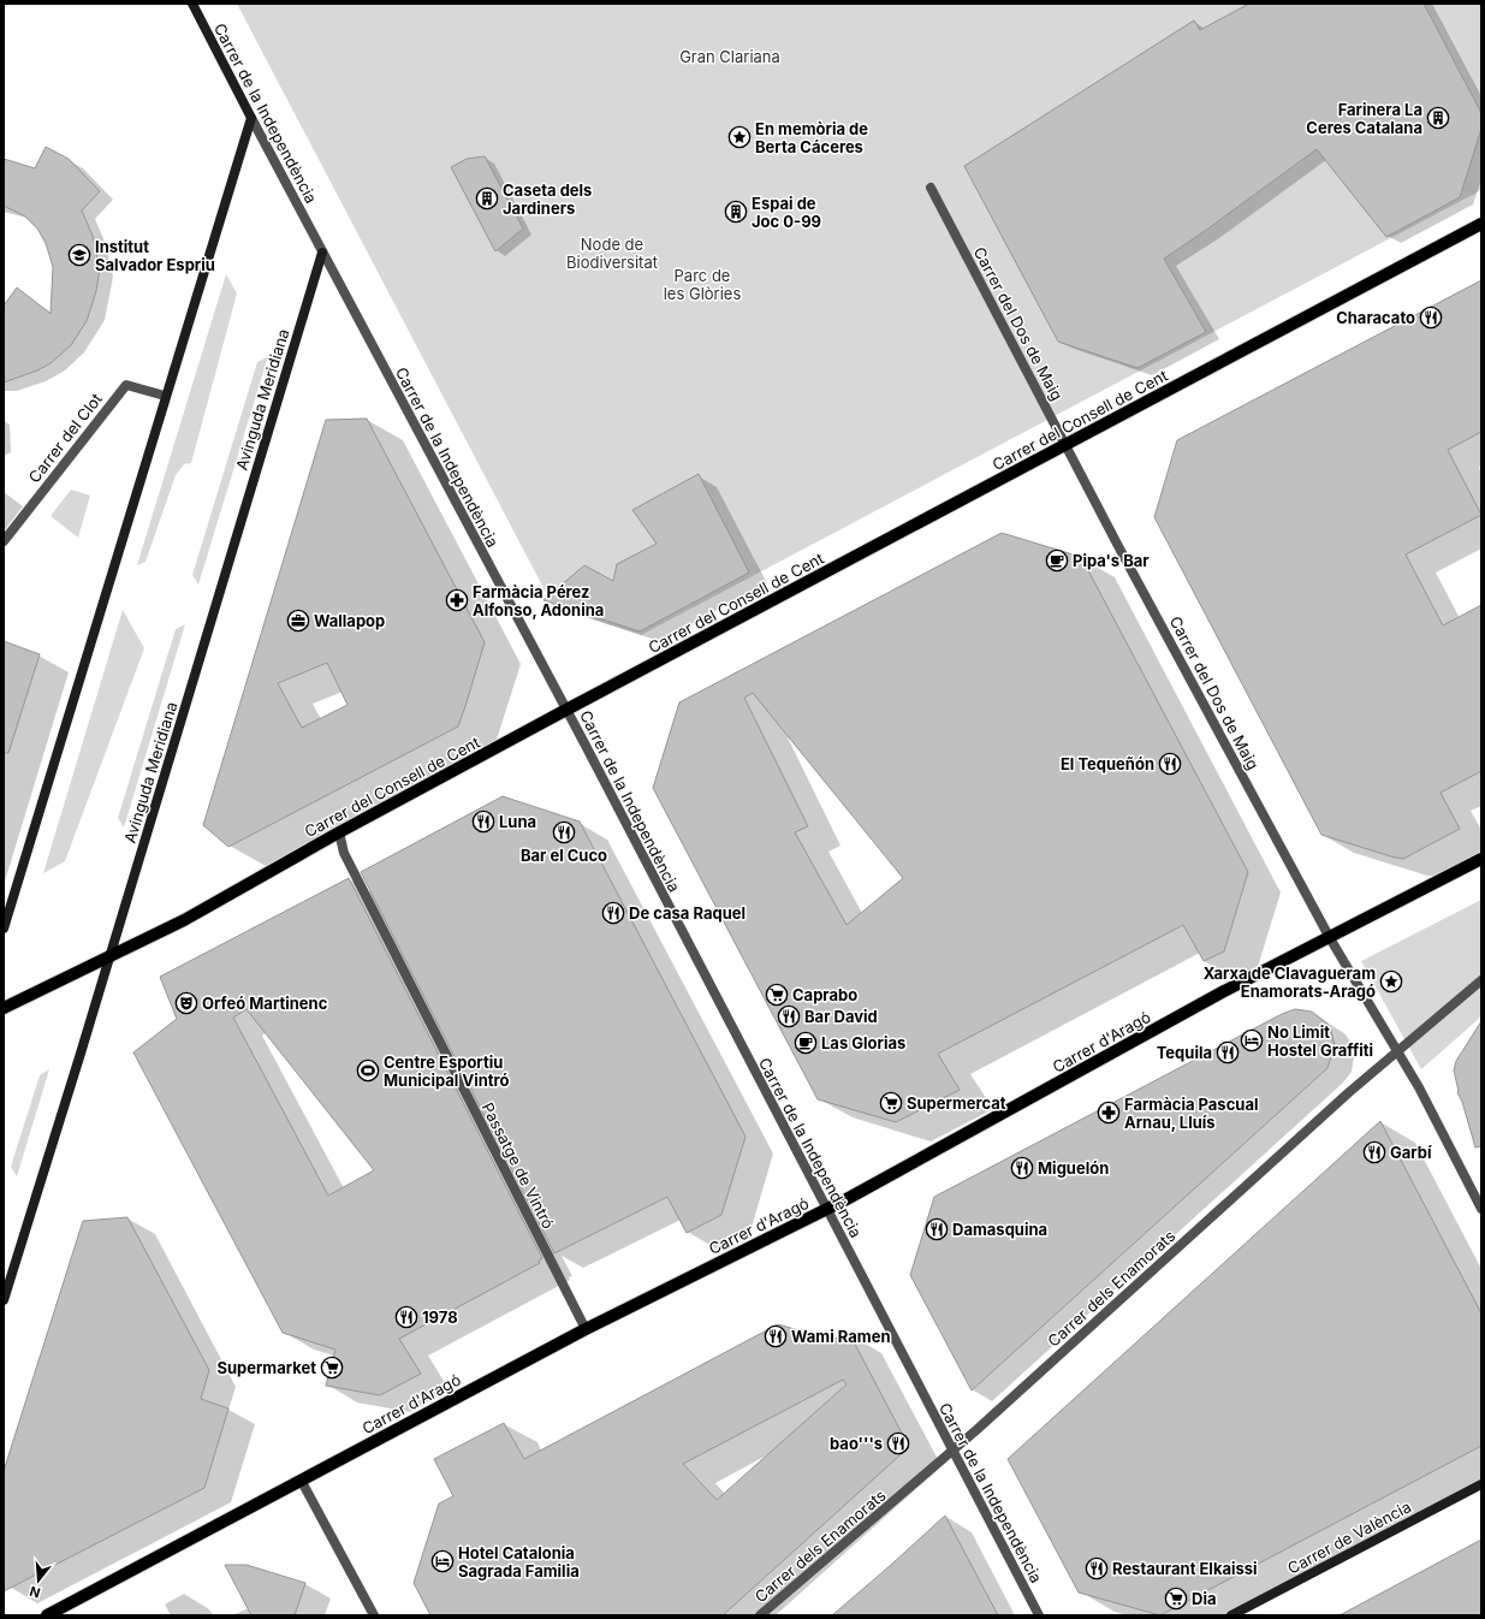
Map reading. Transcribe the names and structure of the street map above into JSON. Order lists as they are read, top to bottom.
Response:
{
  "streets": {
    "main road": ["Carrer del Consell de Cent", "Carrer d'Aragó"],
    "street": [
      "Carrer de la Independència",
      "Carrer del Dos de Maig",
      "Avinguda Meridiana",
      "Carrer del Clot",
      "Passatge de Vintró",
      "Carrer dels Enamorats",
      "Carrer de València"
    ]
  },
  "crossings": [
    ["Carrer de la Independència", "Avinguda Meridiana"],
    ["Carrer de la Independència", "Carrer del Consell de Cent"],
    ["Carrer de la Independència", "Carrer d'Aragó"],
    ["Carrer de la Independència", "Carrer dels Enamorats"],
    ["Carrer del Dos de Maig", "Carrer del Consell de Cent"],
    ["Carrer del Dos de Maig", "Carrer d'Aragó"],
    ["Carrer del Dos de Maig", "Carrer dels Enamorats"],
    ["Avinguda Meridiana", "Carrer del Consell de Cent"],
    ["Carrer del Consell de Cent", "Passatge de Vintró"],
    ["Carrer d'Aragó", "Passatge de Vintró"]
  ],
  "parks": ["Gran Clariana", "Node de Biodiversitat", "Parc de les Glòries"],
  "places": {
    "building": ["Farinera La Ceres Catalana", "Caseta dels Jardiners", "Espai de Joc 0-99"],
    "place": ["En memòria de Berta Cáceres", "Xarxa de Clavagueram Enamorats-Aragó"],
    "school or university": ["Institut Salvador Espriu"],
    "restaurant": [
      "Characato",
      "El Tequeñón",
      "Luna",
      "Bar el Cuco",
      "De casa Raquel",
      "Bar David",
      "Tequila",
      "Garbí",
      "Miguelón",
      "Damasquina",
      "1978",
      "Wami Ramen",
      "bao'''s",
      "Restaurant Elkaissi"
    ],
    "cafe": ["Pipa's Bar", "Las Glorias"],
    "pharmacy": ["Farmàcia Pérez Alfonso, Adonina", "Farmàcia Pascual Arnau, Lluís"],
    "office": ["Wallapop"],
    "supermarket": [
      "Caprabo",
      "Supermercat",
      "Supermarket",
      "Dia"
    ],
    "theatre": ["Orfeó Martinenc"],
    "hotel": ["No Limit Hostel Graffiti", "Hotel Catalonia Sagrada Familia"],
    "sports": ["Centre Esportiu Municipal Vintró"]
  },
  "north": "bottom"
}
